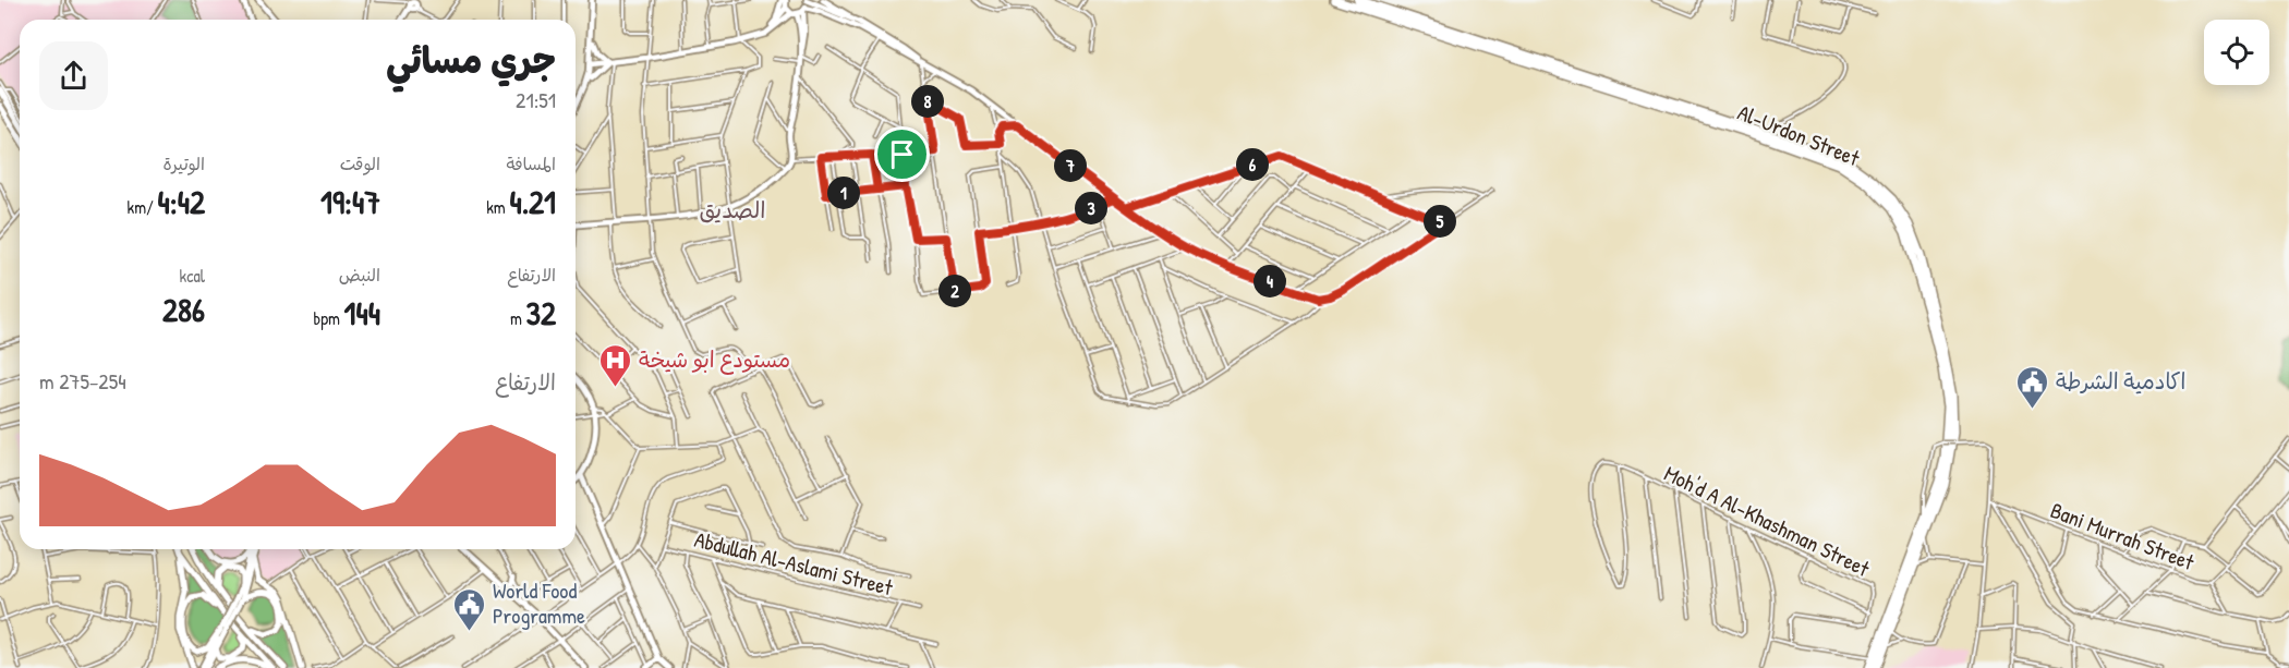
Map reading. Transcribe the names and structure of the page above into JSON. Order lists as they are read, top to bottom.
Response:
{
  "streets": {
    "highway": ["Al-Urdon Street"],
    "street": ["Moh'd A Al-Khashman Street", "Bani Murrah Street", "Abdullah Al-Aslami Street"]
  },
  "districts": ["الصديق"],
  "places": {
    "hospital": ["مستودع ابو شيخة"],
    "public building": ["اكادمية الشرطة", "World Food Programme"]
  },
  "page": {
    "heading": ["جري مسائي", "21:51"],
    "pins": [
      "8",
      "6",
      "7",
      "1",
      "3",
      "5",
      "4",
      "2"
    ],
    "stats": [
      ["المسافة", "4.21 km"],
      ["الوقت", "19:47"],
      ["الوتيرة", "4:42 /km"],
      ["الارتفاع", "32 m"],
      ["النبض", "144 bpm"],
      ["kcal", "286"]
    ],
    "chart": ["الارتفاع", "254–275 m"]
  }
}
